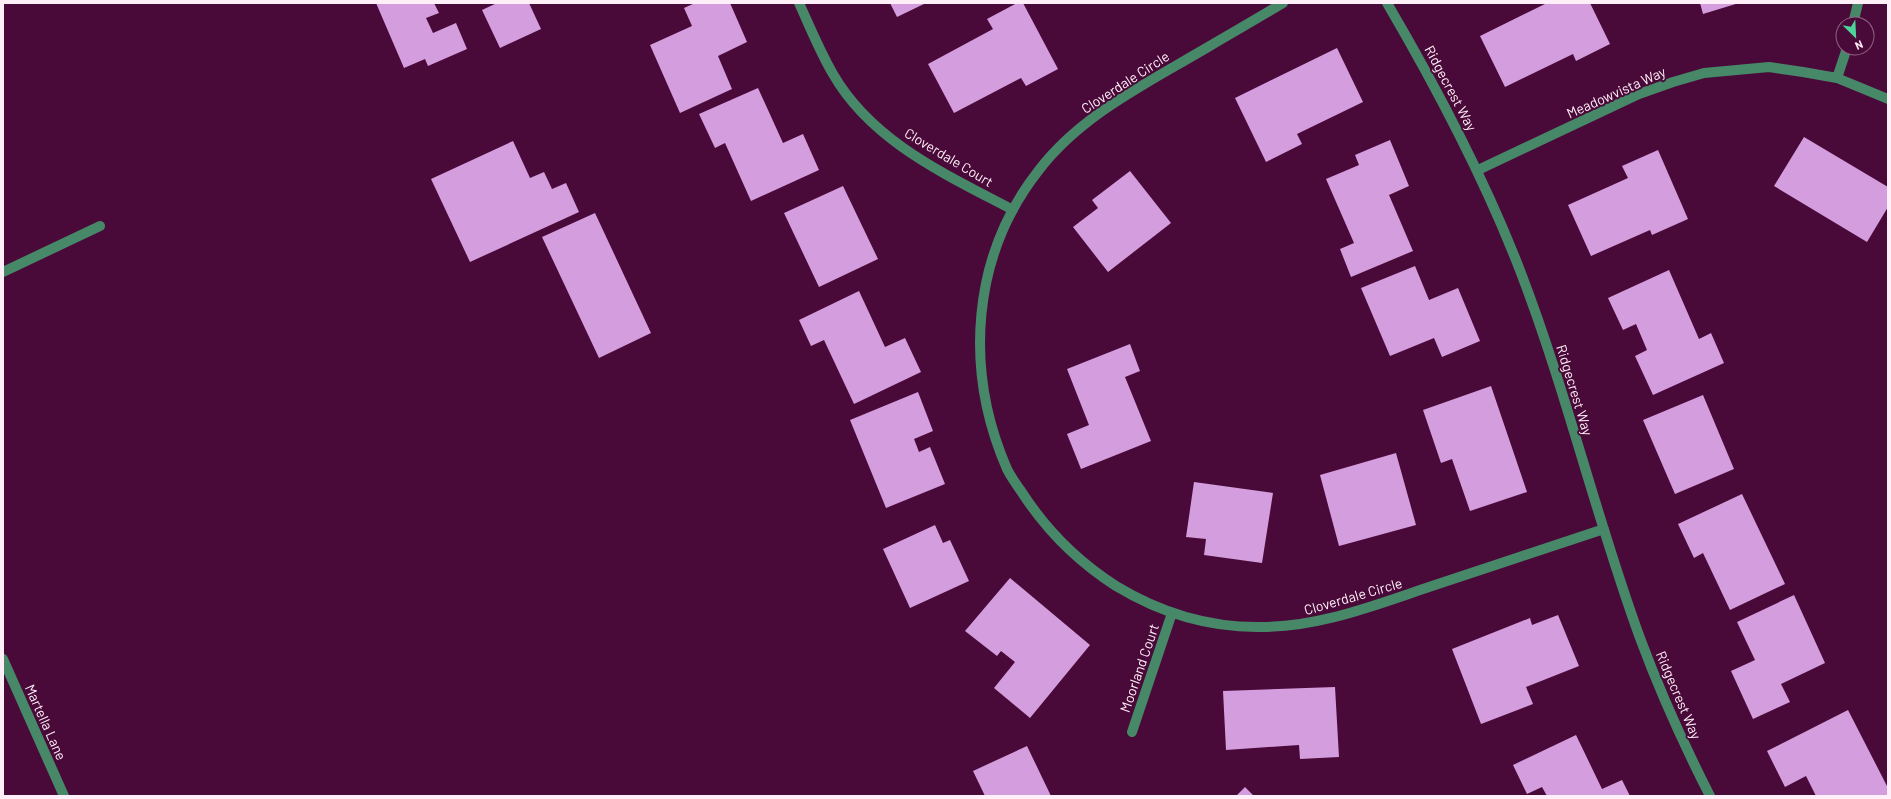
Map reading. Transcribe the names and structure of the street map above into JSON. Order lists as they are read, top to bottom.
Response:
{
  "streets": {
    "street": [
      "Cloverdale Circle",
      "Ridgecrest Way",
      "Meadowvista Way",
      "Cloverdale Court",
      "Moorland Court",
      "Martella Lane"
    ]
  },
  "crossings": [
    ["Cloverdale Circle", "Ridgecrest Way"],
    ["Cloverdale Circle", "Cloverdale Court"],
    ["Cloverdale Circle", "Moorland Court"],
    ["Ridgecrest Way", "Meadowvista Way"]
  ],
  "north": "bottom right"
}
